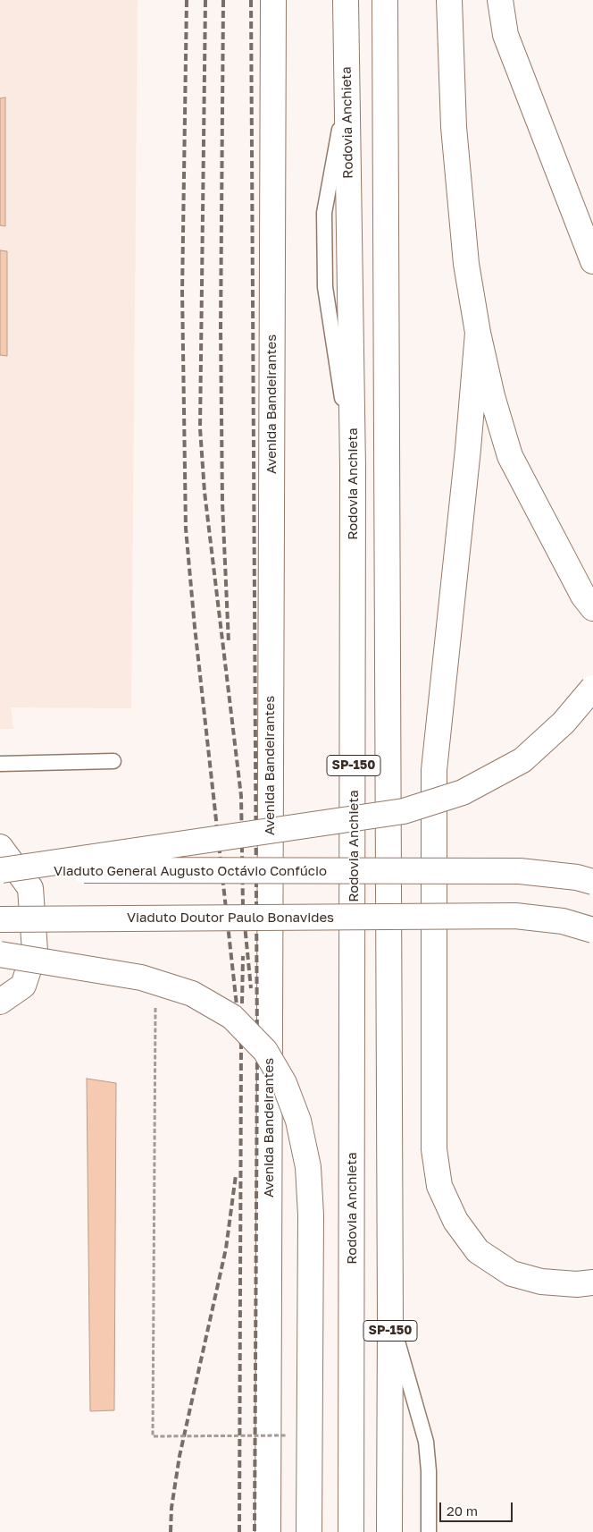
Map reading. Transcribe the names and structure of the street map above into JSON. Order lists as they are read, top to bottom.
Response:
{
  "streets": {
    "main road": [
      "Rodovia Anchieta",
      "Avenida Bandeirantes",
      "SP-150",
      "Viaduto General Augusto Octávio Confúcio",
      "Viaduto Doutor Paulo Bonavides"
    ]
  },
  "scale_bar": "20 m"
}
